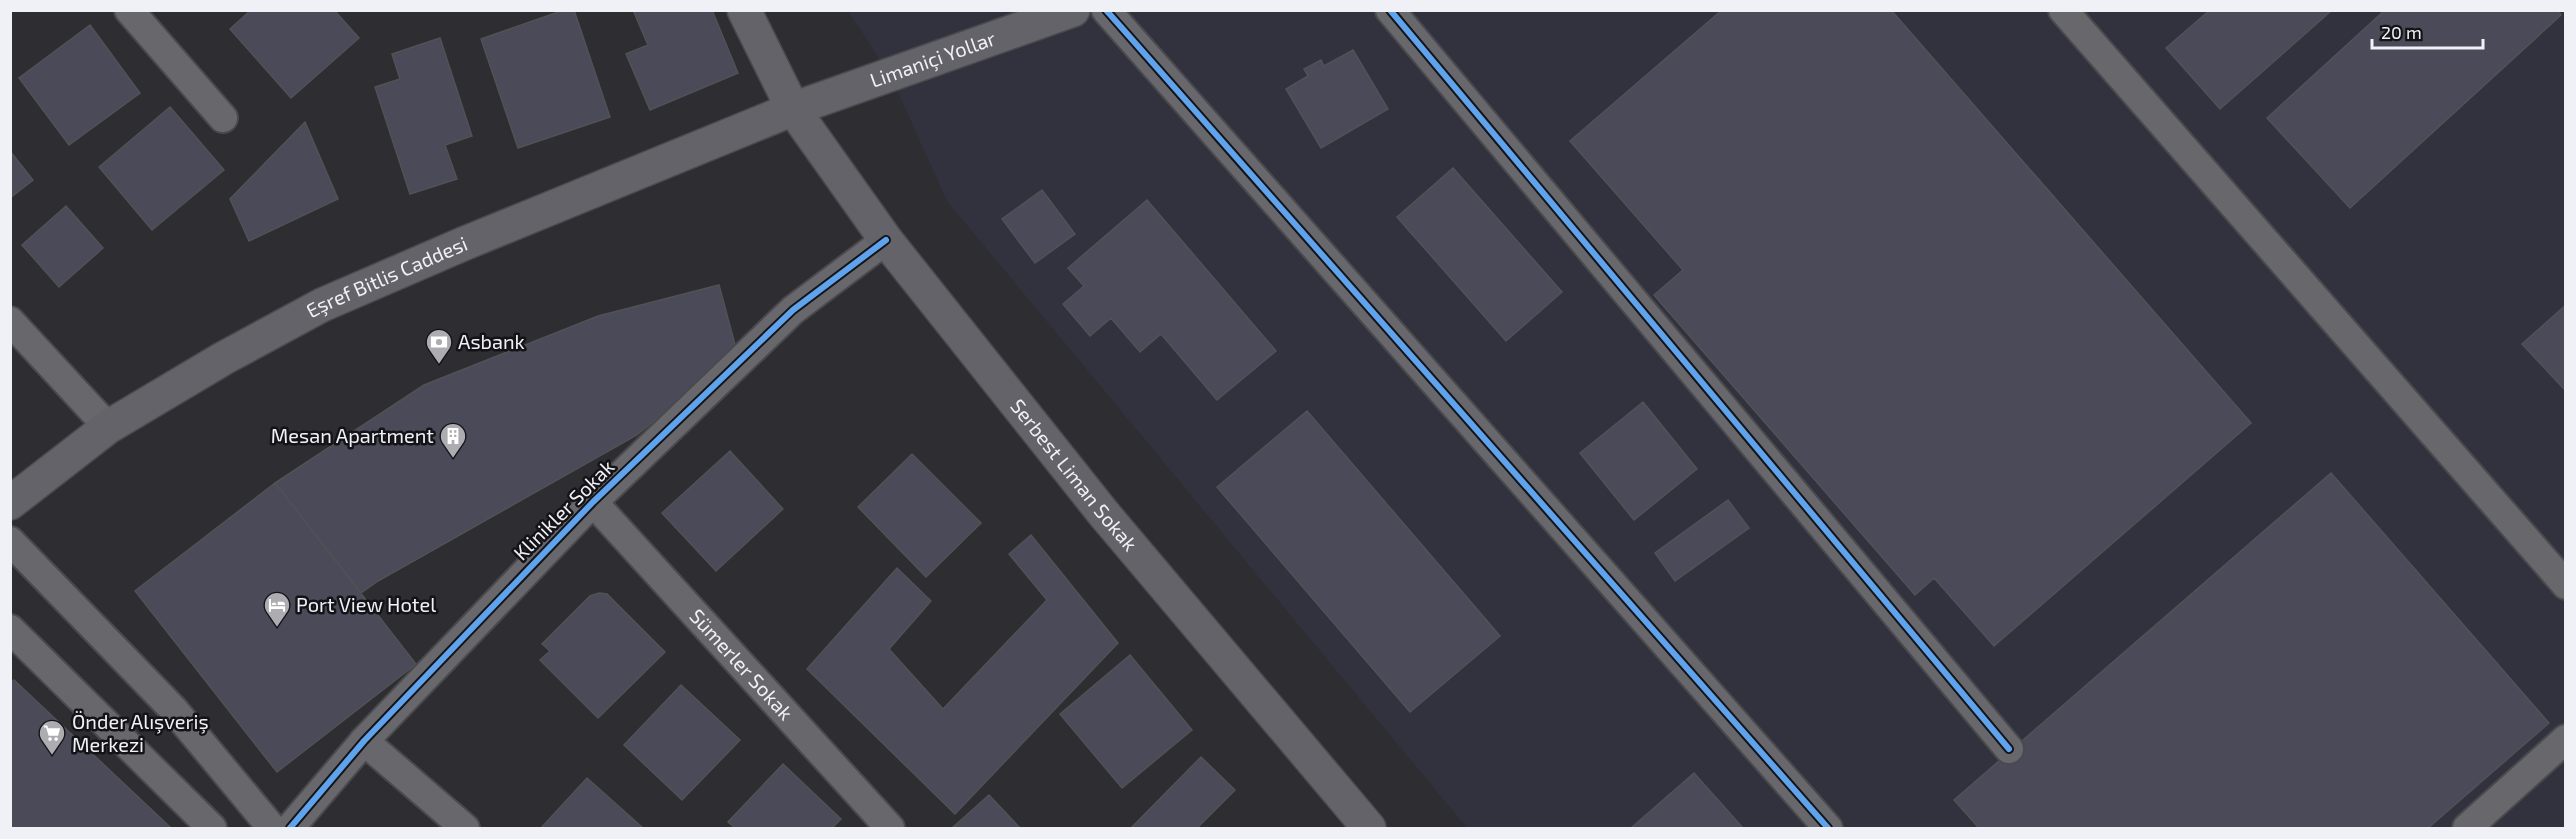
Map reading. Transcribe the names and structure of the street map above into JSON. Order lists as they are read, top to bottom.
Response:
{
  "streets": {
    "main road": ["Limaniçi Yollar", "Eşref Bitlis Caddesi", "Serbest Liman Sokak"],
    "street": ["Klinikler Sokak", "Sümerler Sokak"]
  },
  "crossings": [
    ["Limaniçi Yollar", "Eşref Bitlis Caddesi"],
    ["Limaniçi Yollar", "Serbest Liman Sokak"],
    ["Eşref Bitlis Caddesi", "Serbest Liman Sokak"],
    ["Serbest Liman Sokak", "Klinikler Sokak"],
    ["Klinikler Sokak", "Sümerler Sokak"]
  ],
  "places": {
    "bank": ["Asbank"],
    "building": ["Mesan Apartment"],
    "hotel": ["Port View Hotel"],
    "supermarket": ["Önder Alışveriş Merkezi"]
  },
  "scale_bar": "20 m"
}
